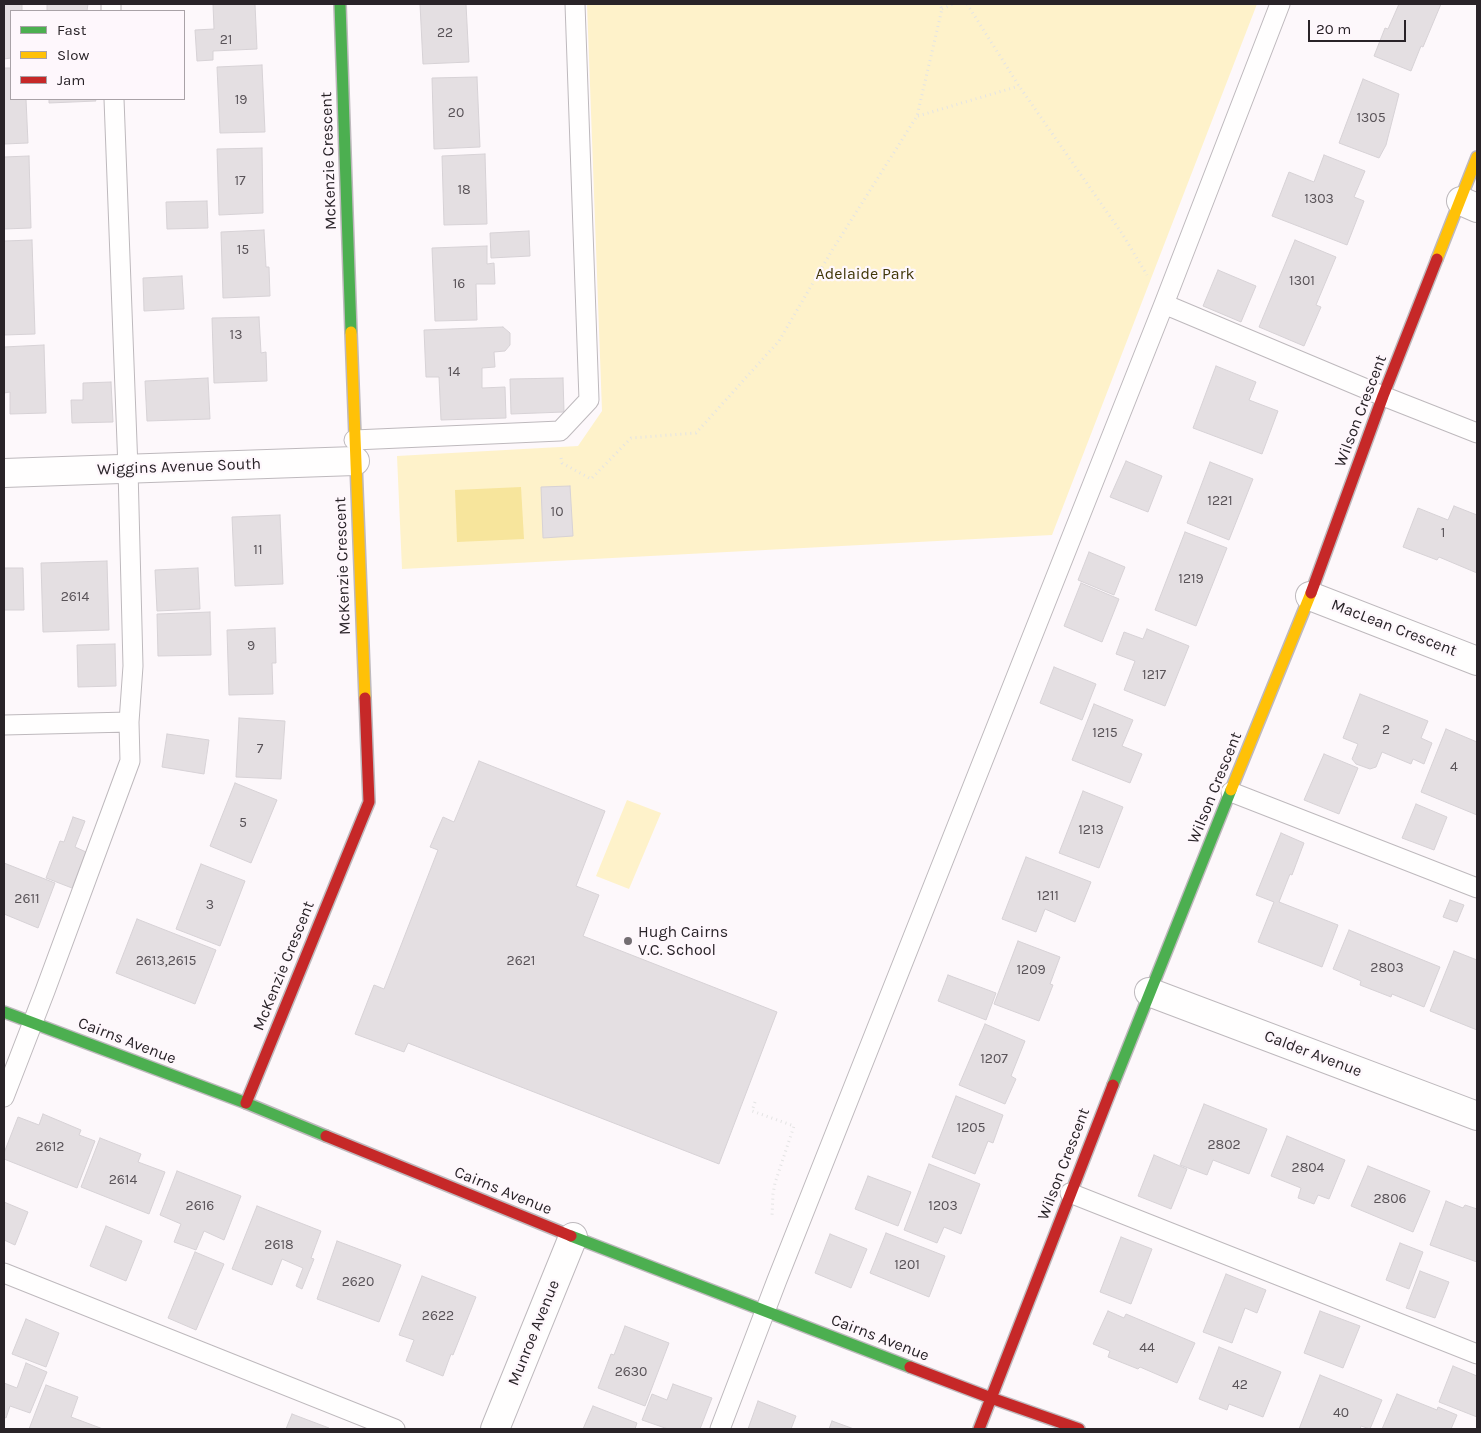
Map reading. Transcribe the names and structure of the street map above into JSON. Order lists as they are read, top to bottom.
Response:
{
  "streets": {
    "street": [
      "McKenzie Crescent",
      "Wilson Crescent",
      "Wiggins Avenue South",
      "MacLean Crescent",
      "Cairns Avenue",
      "Calder Avenue",
      "Munroe Avenue"
    ]
  },
  "crossings": [
    ["McKenzie Crescent", "Wiggins Avenue South"],
    ["McKenzie Crescent", "Cairns Avenue"],
    ["Wilson Crescent", "MacLean Crescent"],
    ["Wilson Crescent", "Cairns Avenue"],
    ["Wilson Crescent", "Calder Avenue"],
    ["Cairns Avenue", "Munroe Avenue"]
  ],
  "parks": ["Adelaide Park"],
  "places": ["Hugh Cairns V.C. School"],
  "house_numbers": [
    "22",
    "21",
    "19",
    "20",
    "1305",
    "17",
    "18",
    "1303",
    "15",
    "1301",
    "16",
    "13",
    "14",
    "1221",
    "10",
    "1",
    "11",
    "1219",
    "2614",
    "9",
    "1217",
    "2",
    "1215",
    "7",
    "4",
    "5",
    "1213",
    "1211",
    "2611",
    "3",
    "2613,2615",
    "2621",
    "2803",
    "1209",
    "1207",
    "1205",
    "2802",
    "2612",
    "2804",
    "2614",
    "2806",
    "2616",
    "1203",
    "2618",
    "1201",
    "2620",
    "2622",
    "44",
    "2630",
    "42",
    "40"
  ],
  "legend": ["Fast", "Slow", "Jam"],
  "scale_bar": "20 m"
}
